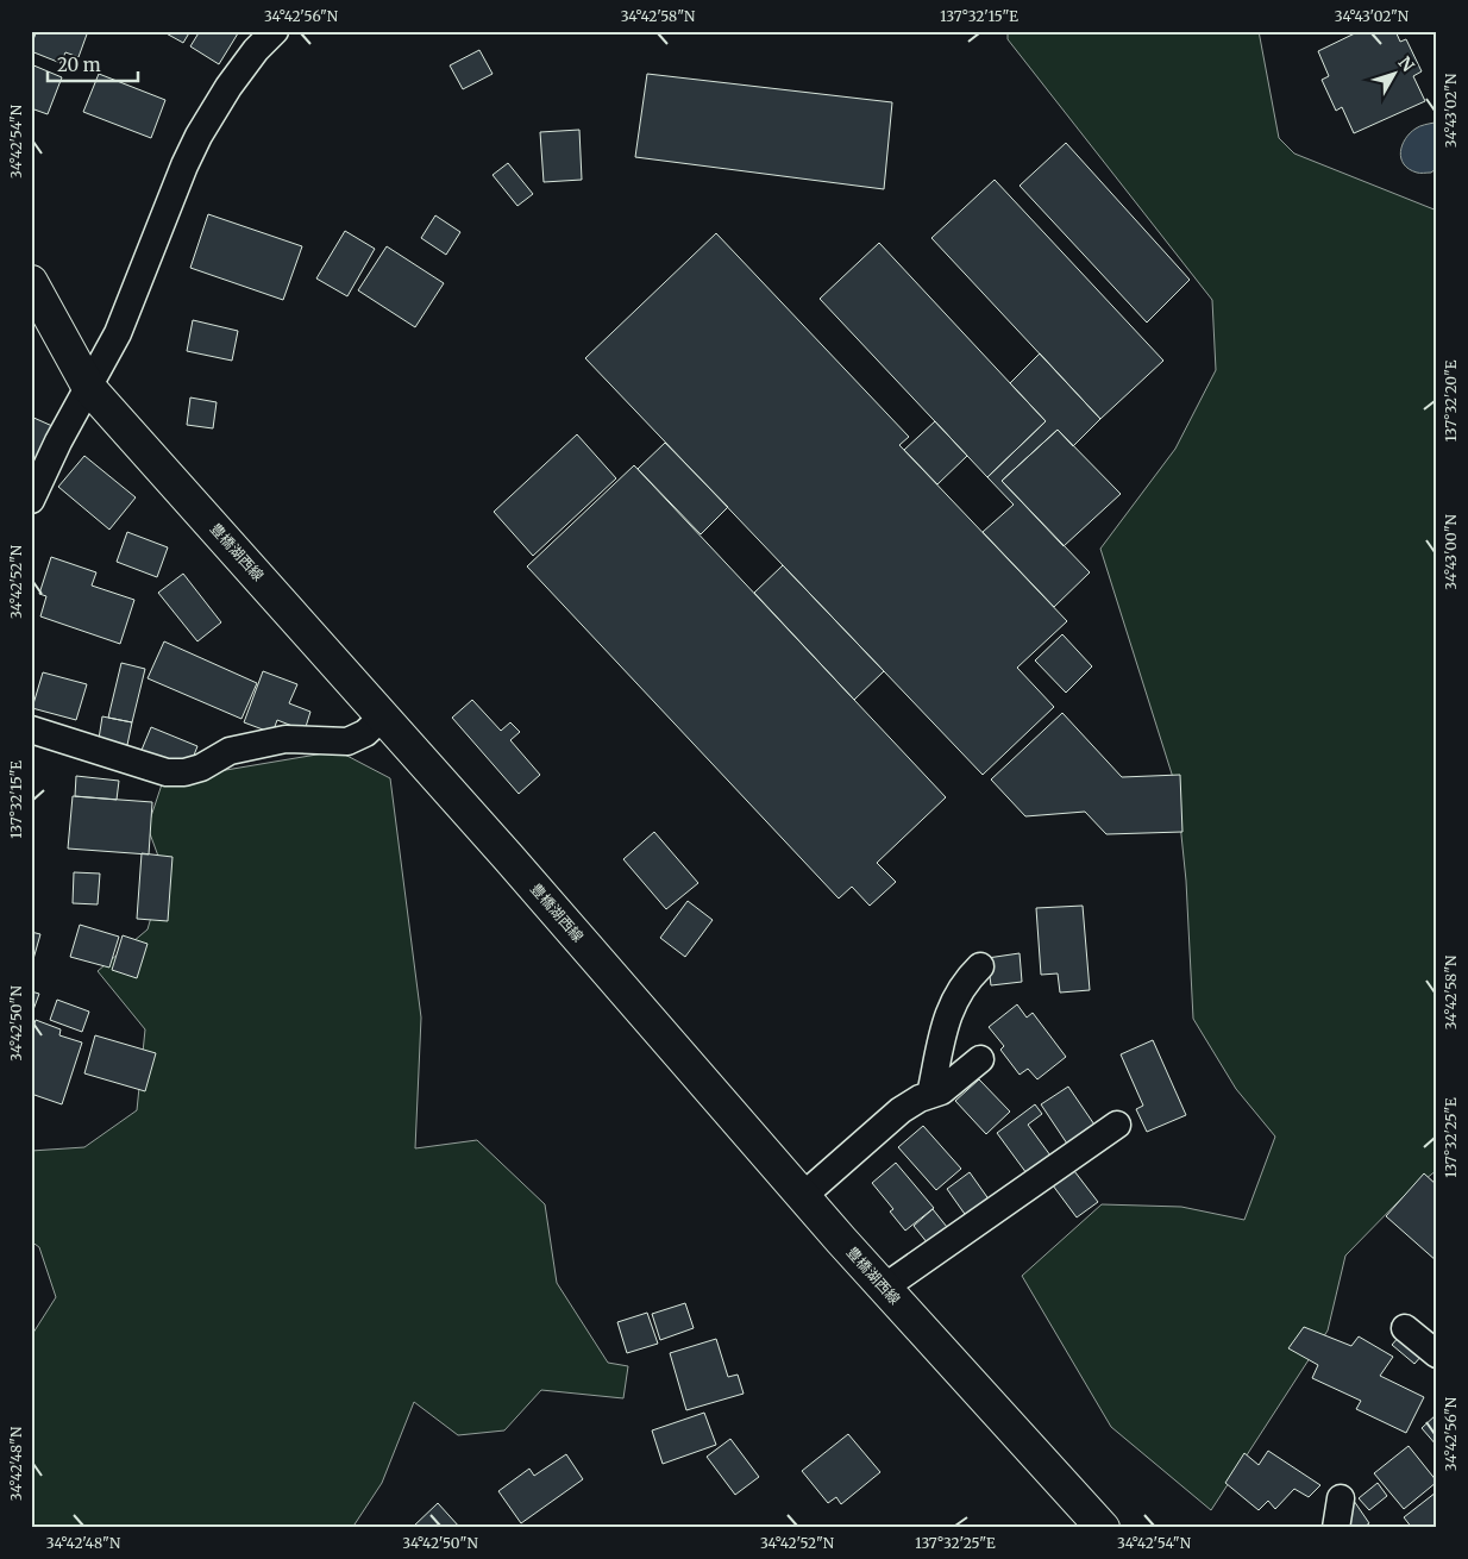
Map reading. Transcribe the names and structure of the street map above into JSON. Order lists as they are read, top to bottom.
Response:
{
  "streets": {
    "main road": ["豊橋湖西線"]
  },
  "scale_bar": "20 m",
  "north": "top right",
  "coordinates": [
    "34°42'56\"N",
    "34°42'58\"N",
    "137°32'15\"E",
    "34°43'02\"N",
    "34°42'54\"N",
    "137°32'20\"E",
    "34°43'00\"N",
    "34°42'52\"N",
    "34°42'50\"N",
    "137°32'25\"E",
    "34°42'48\"N"
  ]
}
